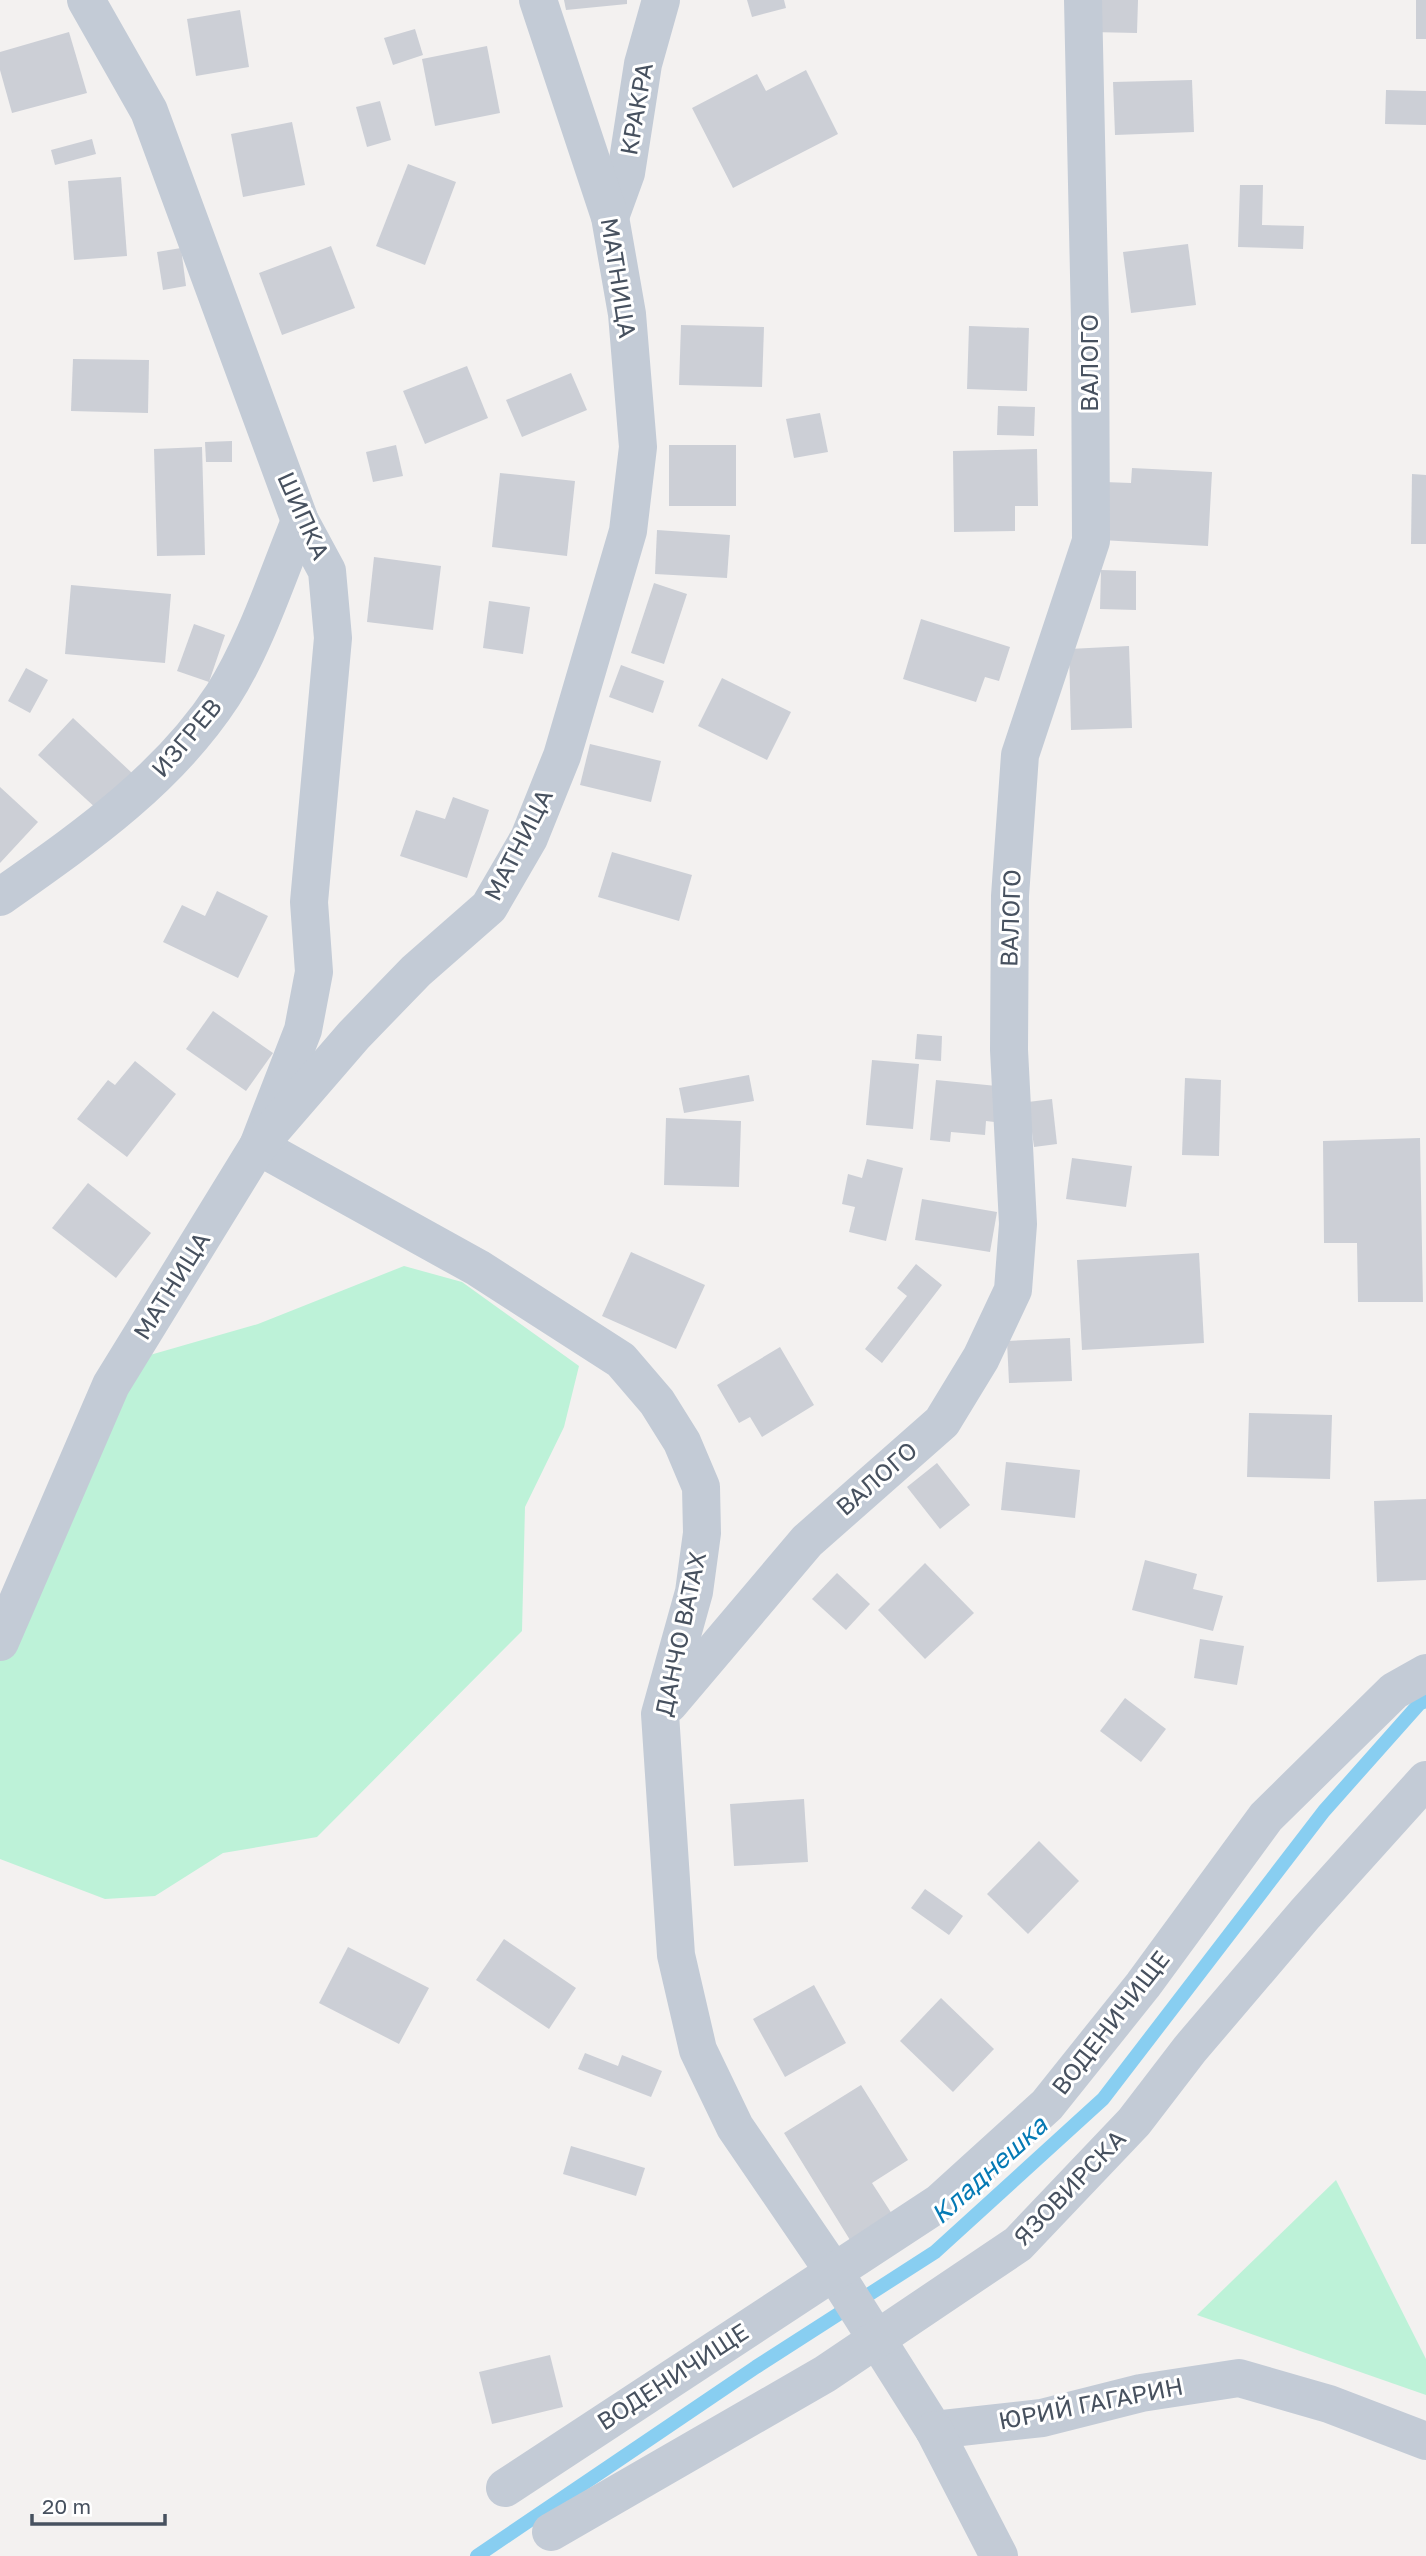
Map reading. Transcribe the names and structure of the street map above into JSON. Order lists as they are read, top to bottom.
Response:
{
  "streets": {
    "street": [
      "КРАКРА",
      "МАТНИЦА",
      "ВАЛОГО",
      "ШИПКА",
      "ИЗГРЕВ",
      "ДАНЧО ВАТАХ",
      "ВОДЕНИЧИЩЕ",
      "ЯЗОВИРСКА",
      "ЮРИЙ ГАГАРИН"
    ]
  },
  "crossings": [
    ["КРАКРА", "МАТНИЦА"],
    ["МАТНИЦА", "ШИПКА"],
    ["МАТНИЦА", "ДАНЧО ВАТАХ"],
    ["ВАЛОГО", "ДАНЧО ВАТАХ"],
    ["ШИПКА", "ИЗГРЕВ"],
    ["ШИПКА", "ДАНЧО ВАТАХ"],
    ["ДАНЧО ВАТАХ", "ВОДЕНИЧИЩЕ"]
  ],
  "water": ["Кладнешка"],
  "scale_bar": "20 m"
}
